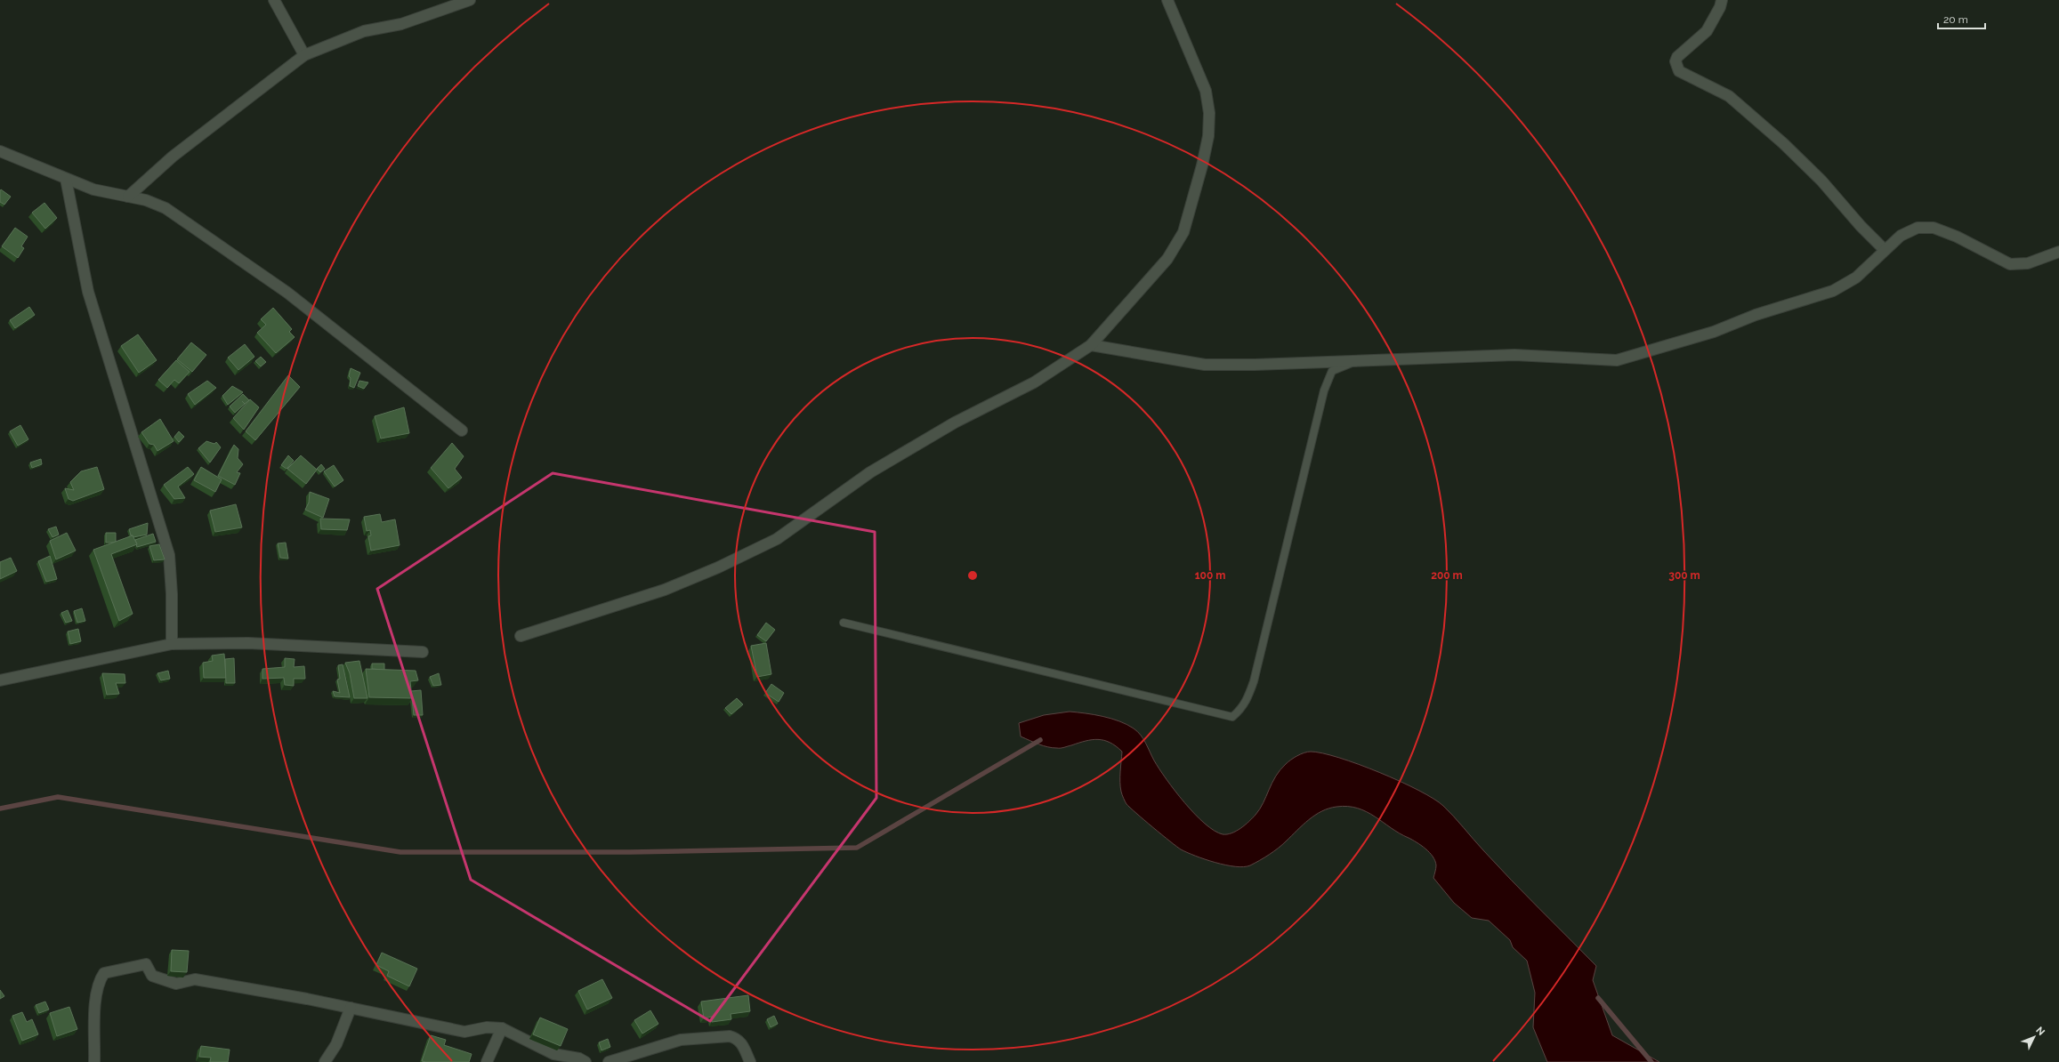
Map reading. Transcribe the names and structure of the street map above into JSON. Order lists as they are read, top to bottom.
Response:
{
  "scale_bar": "20 m",
  "north": "top right",
  "rings": ["100 m", "200 m", "300 m"]
}
